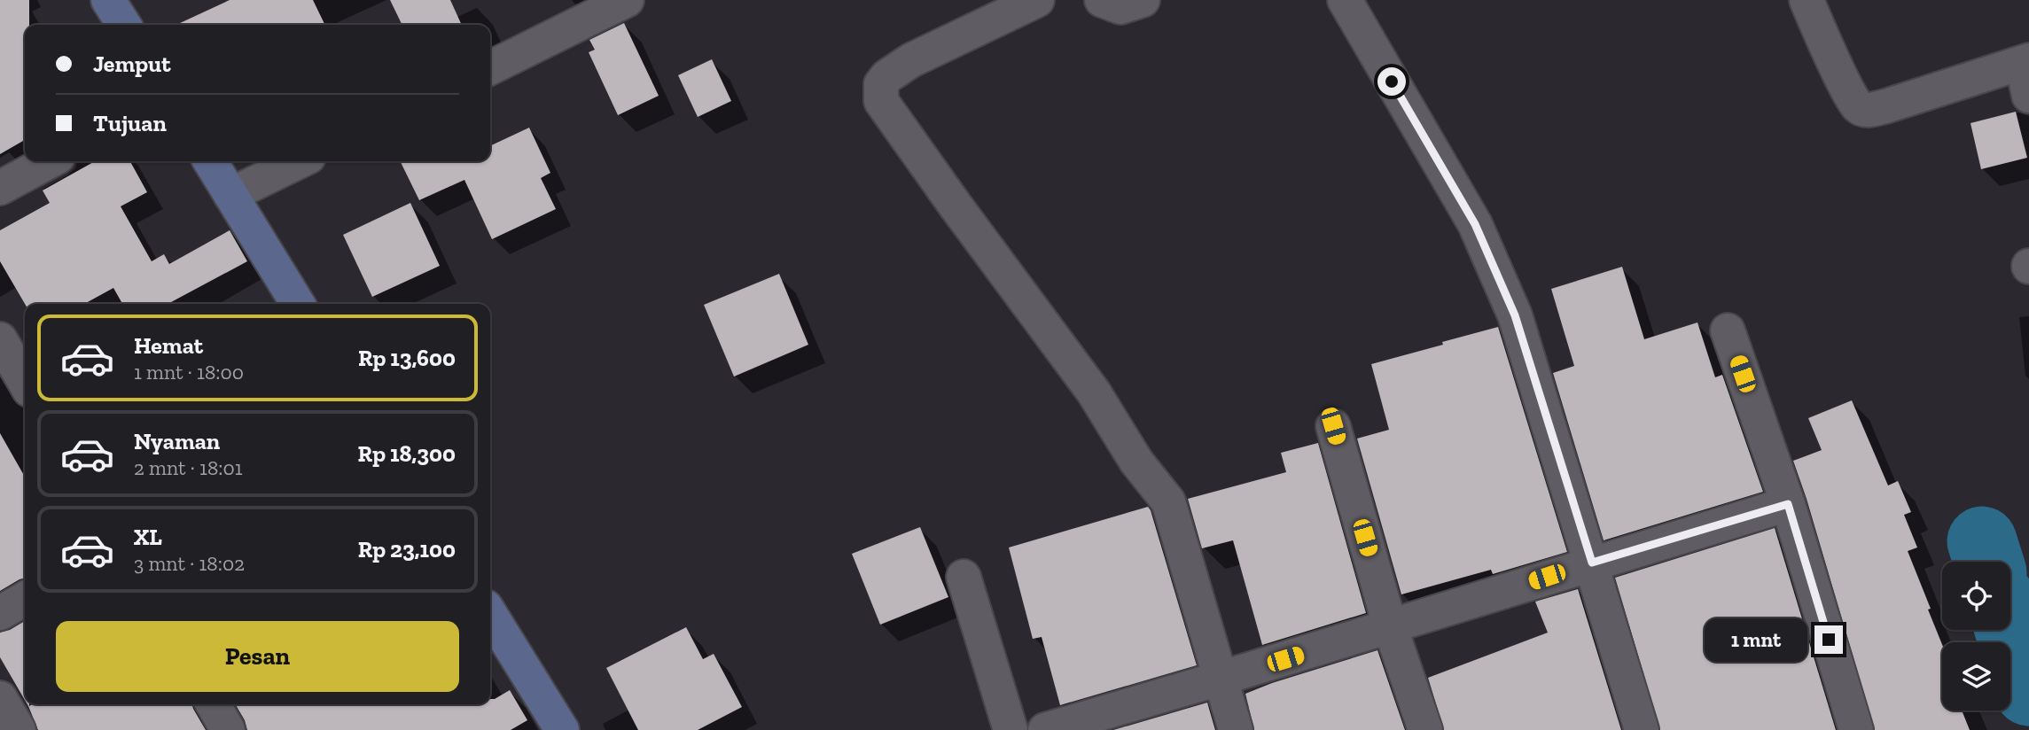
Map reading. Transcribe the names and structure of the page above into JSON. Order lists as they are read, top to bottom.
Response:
{
  "page": {
    "banner": ["Jemput", "Tujuan"],
    "list": [
      {
        "name": "Hemat",
        "note": "1 mnt · 18:00",
        "value": "Rp 13,600"
      },
      {
        "name": "Nyaman",
        "note": "2 mnt · 18:01",
        "value": "Rp 18,300"
      },
      {
        "name": "XL",
        "note": "3 mnt · 18:02",
        "value": "Rp 23,100"
      }
    ],
    "buttons": "Pesan",
    "bubble": "1 mnt"
  }
}
